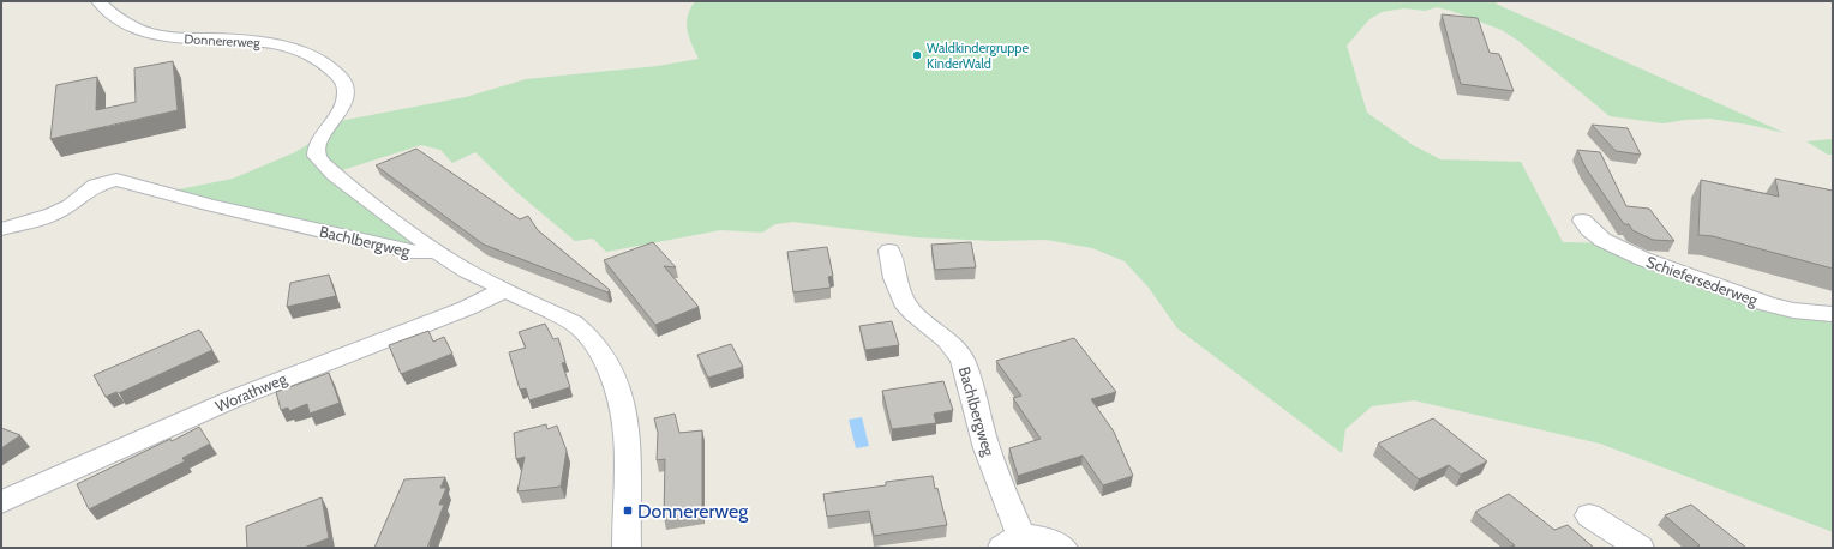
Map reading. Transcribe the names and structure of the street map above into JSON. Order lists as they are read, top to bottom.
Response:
{
  "streets": {
    "street": [
      "Donnererweg",
      "Bachlbergweg",
      "Schiefersederweg",
      "Worathweg"
    ]
  },
  "crossings": [
    ["Donnererweg", "Bachlbergweg"],
    ["Bachlbergweg", "Worathweg"]
  ],
  "places": {
    "other": ["Waldkindergruppe KinderWald"],
    "transit": ["Donnererweg"]
  }
}
